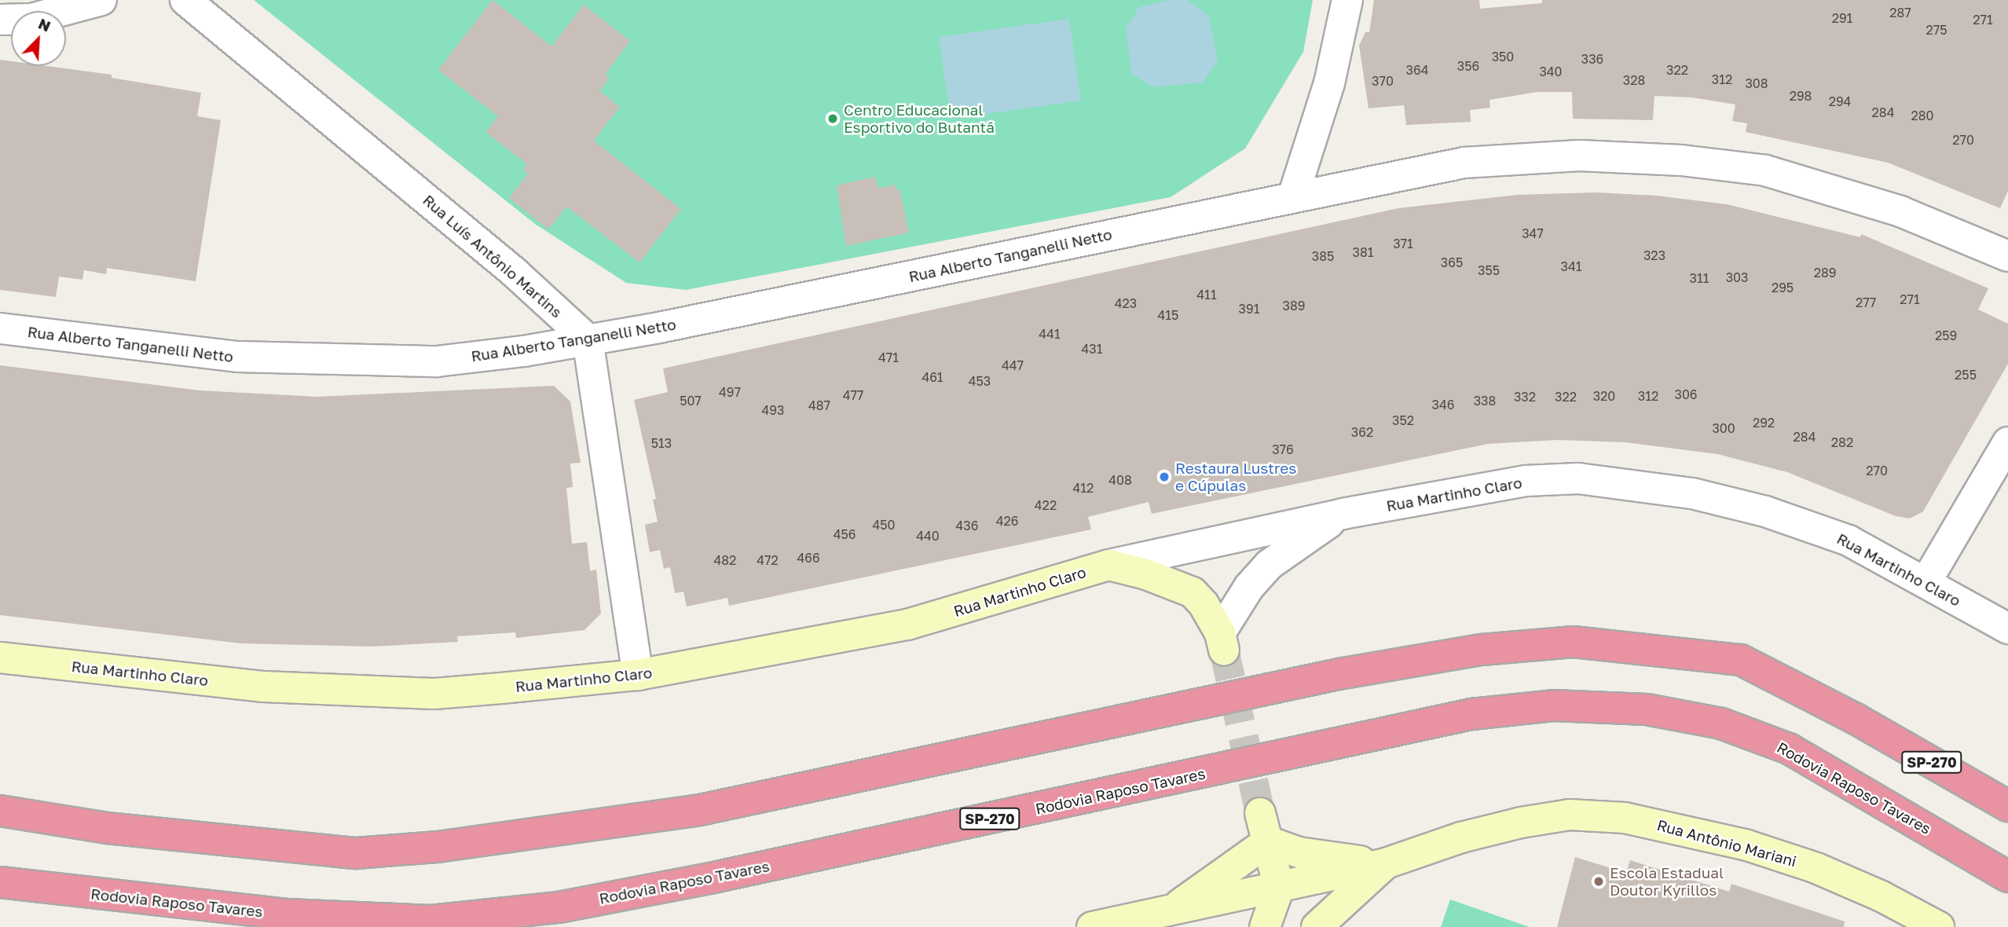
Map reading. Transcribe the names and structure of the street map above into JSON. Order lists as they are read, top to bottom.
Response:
{
  "streets": {
    "highway": ["SP-270", "Rodovia Raposo Tavares"],
    "main road": ["Rua Martinho Claro", "Rua Antônio Mariani"],
    "street": ["Rua Alberto Tanganelli Netto", "Rua Luís Antônio Martins"]
  },
  "crossings": [
    ["Rua Alberto Tanganelli Netto", "Rua Luís Antônio Martins"]
  ],
  "places": ["Centro Educacional Esportivo do Butantã", "Restaura Lustres e Cúpulas", "Escola Estadual Doutor Kyrillos"],
  "house_numbers": [
    "287",
    "291",
    "271",
    "275",
    "350",
    "336",
    "356",
    "364",
    "322",
    "340",
    "312",
    "328",
    "370",
    "308",
    "298",
    "294",
    "284",
    "280",
    "270",
    "347",
    "371",
    "381",
    "323",
    "385",
    "365",
    "341",
    "355",
    "289",
    "303",
    "311",
    "295",
    "411",
    "271",
    "277",
    "423",
    "389",
    "391",
    "415",
    "441",
    "259",
    "431",
    "471",
    "447",
    "255",
    "461",
    "453",
    "497",
    "306",
    "477",
    "320",
    "312",
    "332",
    "322",
    "507",
    "338",
    "346",
    "487",
    "493",
    "352",
    "292",
    "300",
    "362",
    "284",
    "282",
    "513",
    "376",
    "270",
    "408",
    "412",
    "422",
    "426",
    "450",
    "436",
    "456",
    "440",
    "466",
    "482",
    "472"
  ],
  "north": "top right"
}
